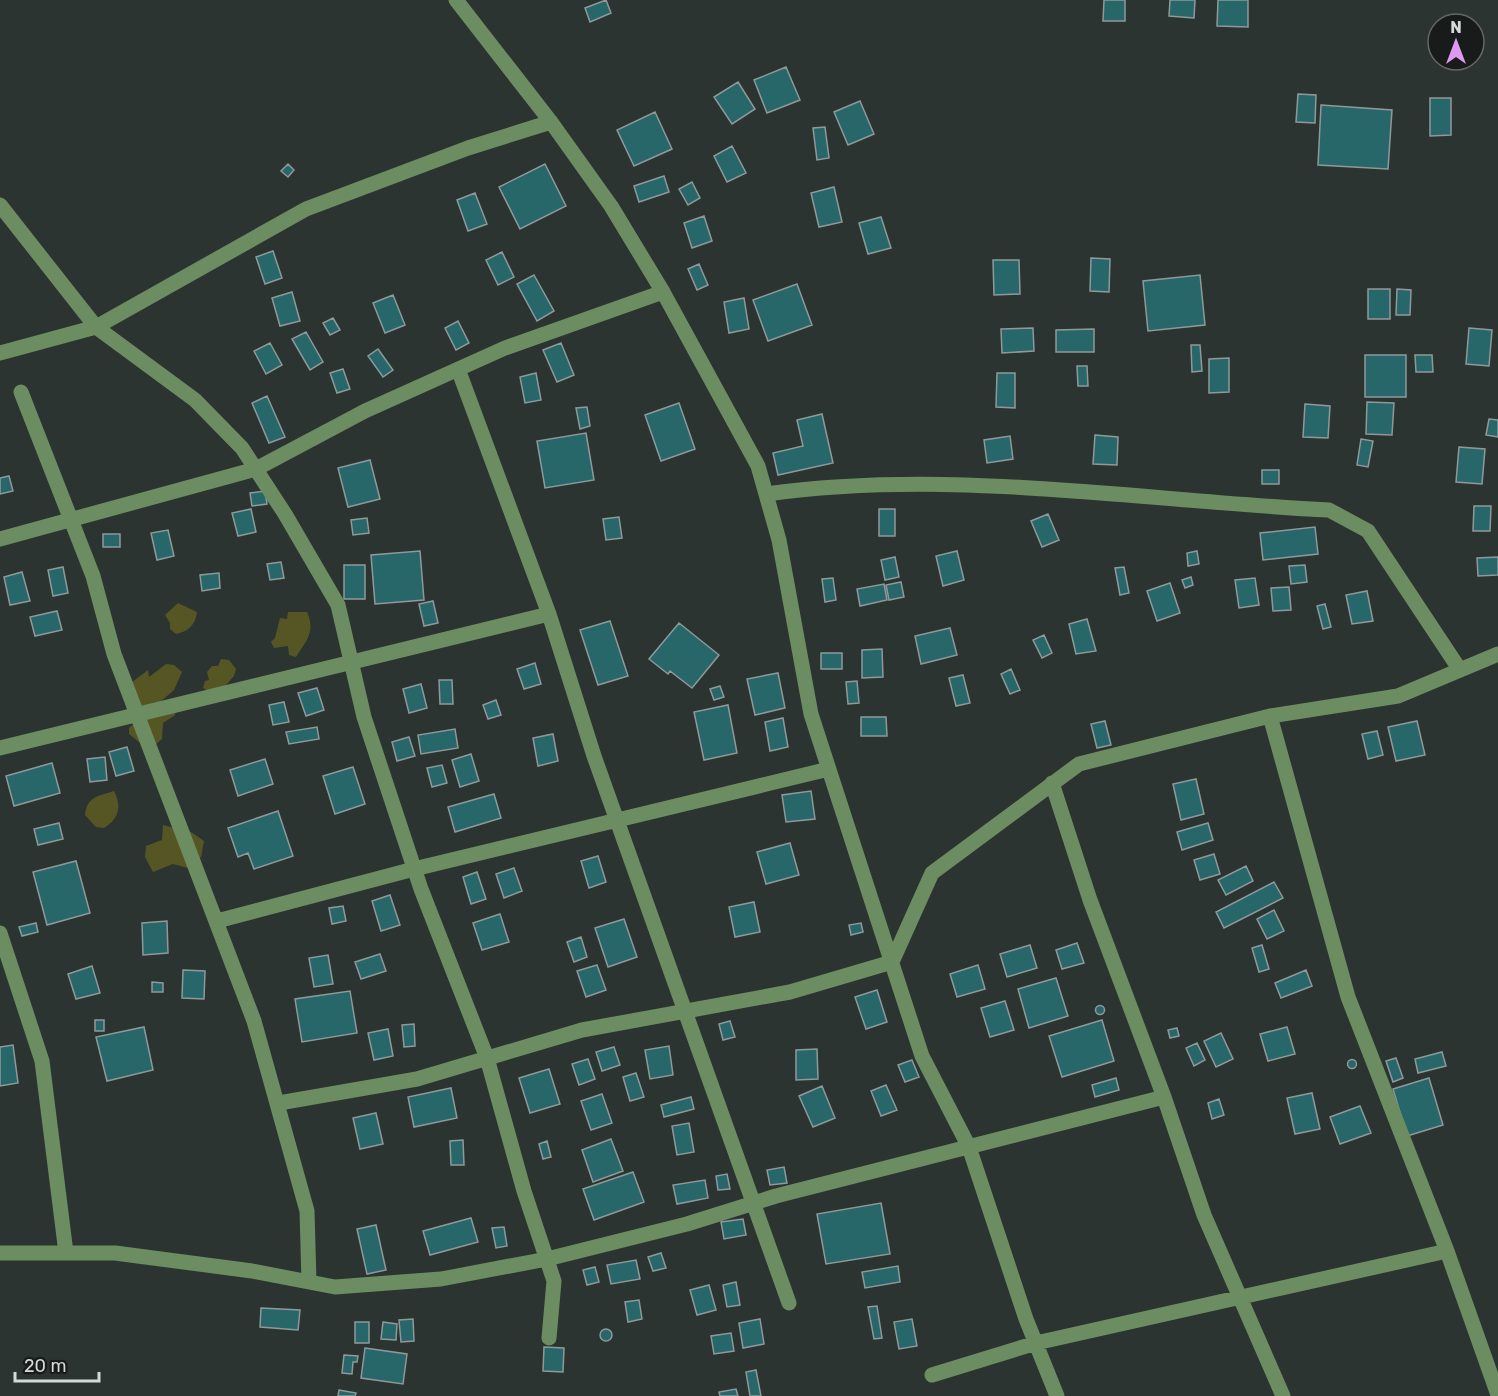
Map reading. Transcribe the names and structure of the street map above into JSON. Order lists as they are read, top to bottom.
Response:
{
  "scale_bar": "20 m",
  "north": "top"
}
